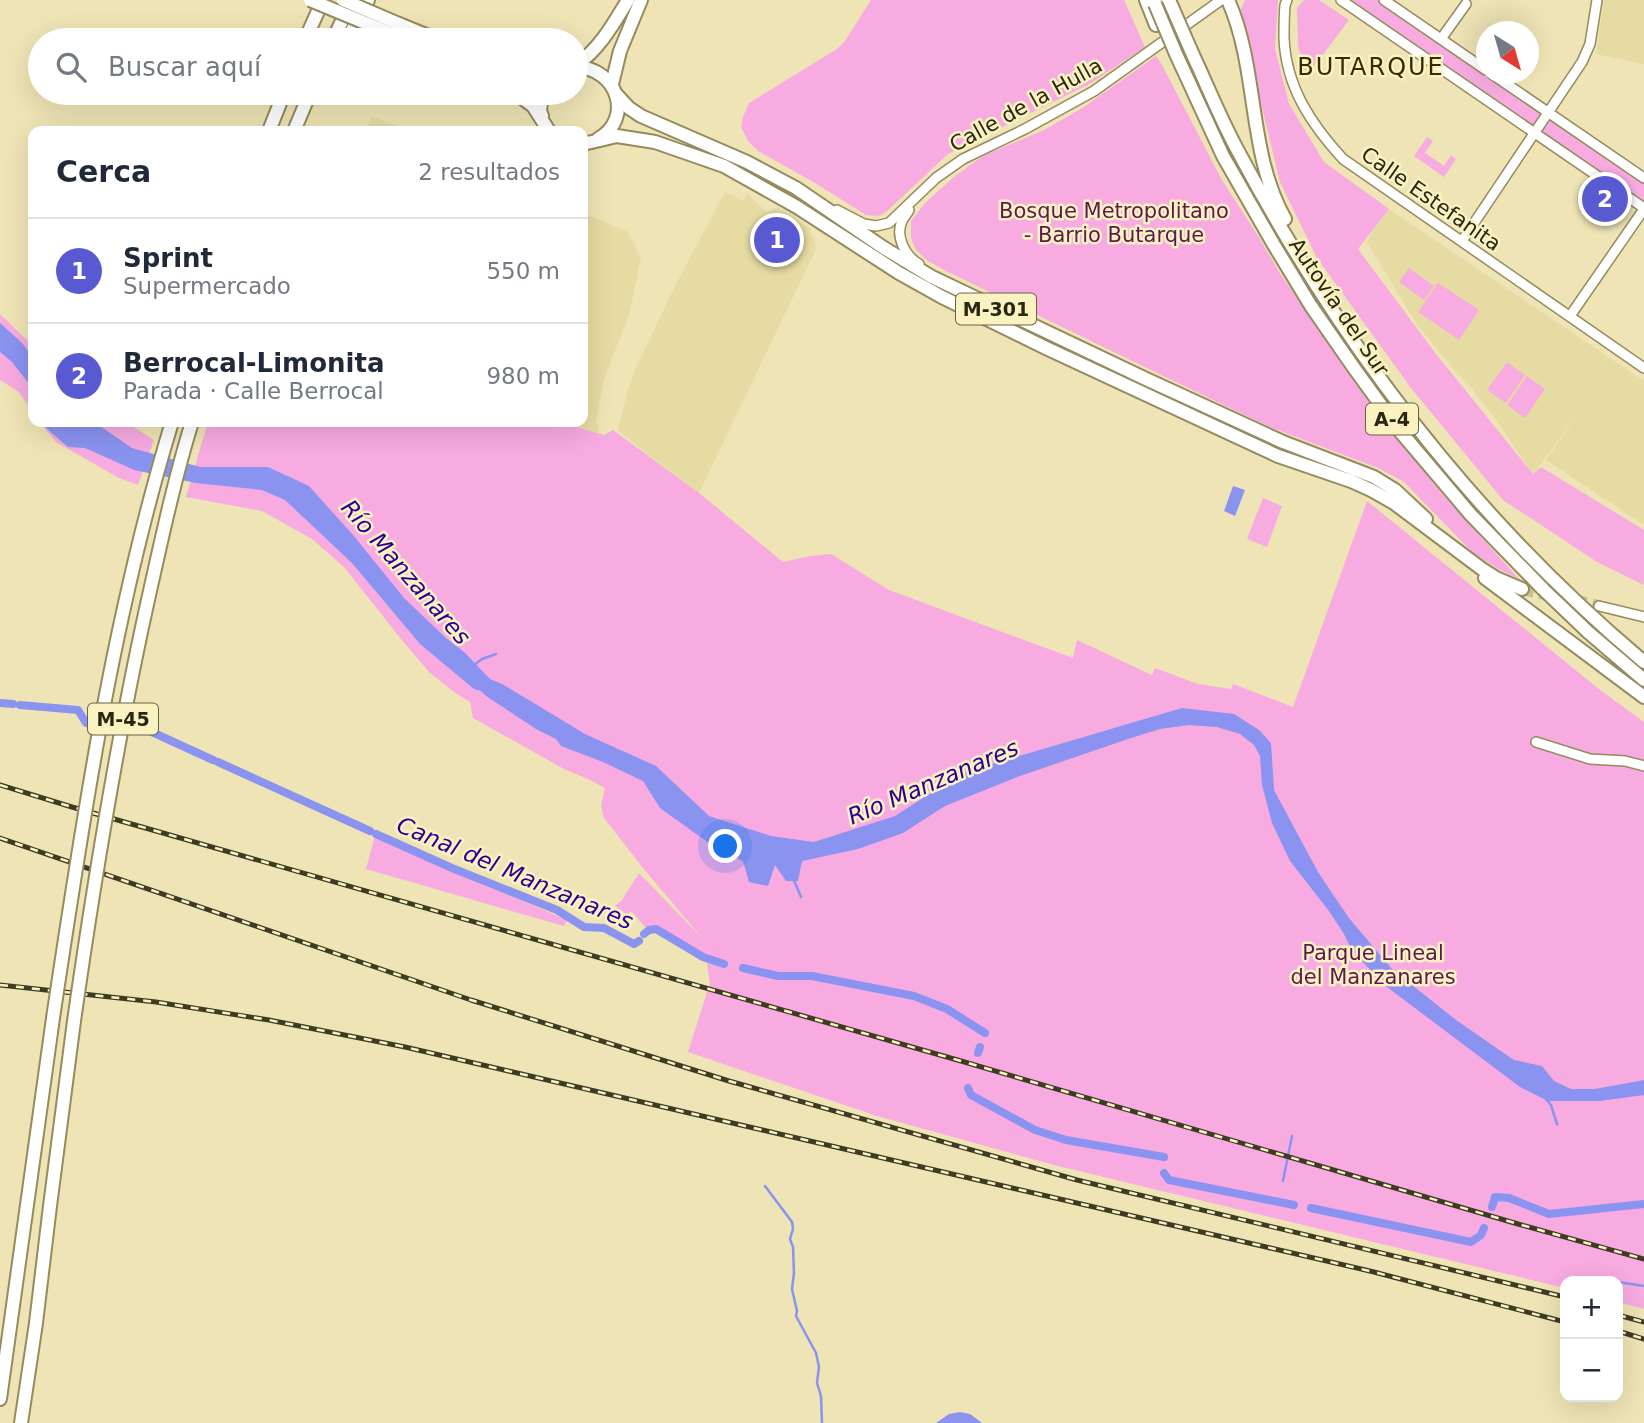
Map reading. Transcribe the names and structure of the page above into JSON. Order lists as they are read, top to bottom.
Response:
{
  "streets": {
    "highway": [
      "Autovía del Sur",
      "M-301",
      "A-4",
      "M-45"
    ],
    "street": ["Calle de la Hulla", "Calle Estefanita"]
  },
  "districts": ["BUTARQUE"],
  "water": ["Río Manzanares", "Canal del Manzanares"],
  "parks": ["Bosque Metropolitano - Barrio Butarque", "Parque Lineal del Manzanares"],
  "north": "bottom right",
  "page": {
    "search": "Buscar aquí",
    "heading": ["Cerca", "2 resultados"],
    "pins": ["2", "1"],
    "list": [
      {
        "mark": "1",
        "name": "Sprint",
        "note": "Supermercado",
        "value": "550 m"
      },
      {
        "mark": "2",
        "name": "Berrocal-Limonita",
        "note": "Parada · Calle Berrocal",
        "value": "980 m"
      }
    ],
    "map_buttons": ["+", "−"]
  }
}
